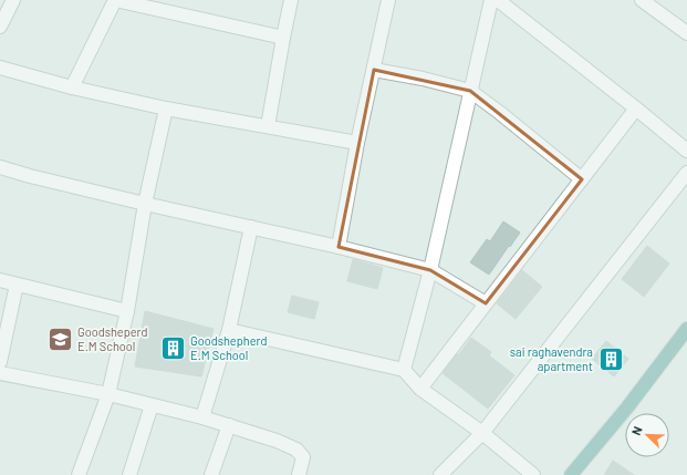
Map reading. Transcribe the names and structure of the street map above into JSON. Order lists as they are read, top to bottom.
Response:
{
  "places": {
    "school or university": ["Goodsheperd E.M School"],
    "building": ["Goodshepherd E.M School", "sai raghavendra apartment"]
  },
  "north": "top left"
}
